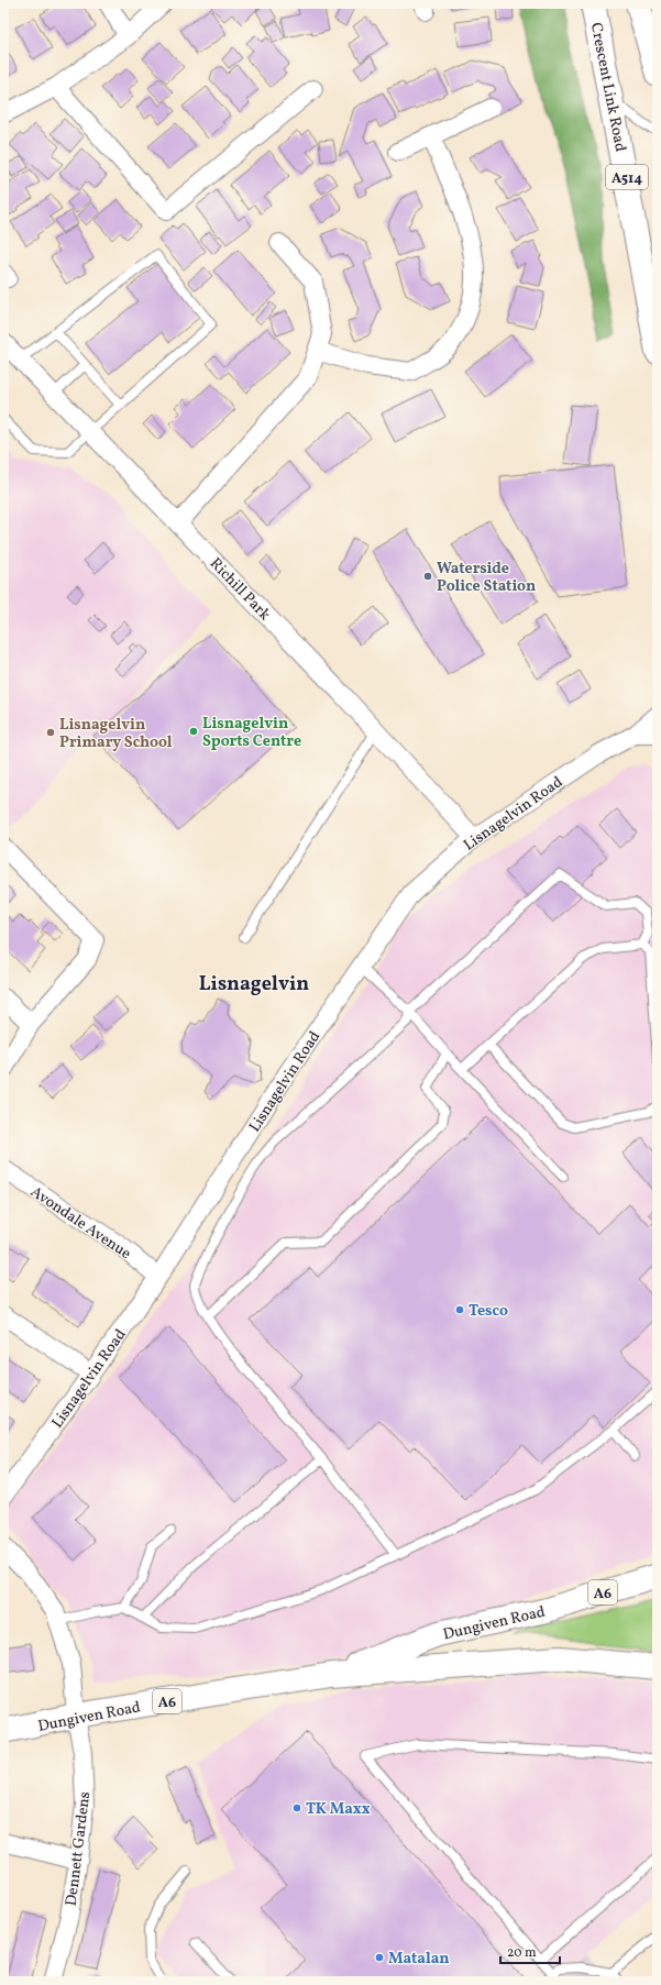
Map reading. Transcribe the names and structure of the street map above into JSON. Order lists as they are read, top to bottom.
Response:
{
  "streets": {
    "highway": [
      "Crescent Link Road",
      "A514",
      "A6",
      "Dungiven Road"
    ],
    "street": [
      "Richill Park",
      "Lisnagelvin Road",
      "Avondale Avenue",
      "Dennett Gardens"
    ]
  },
  "crossings": [
    ["Richill Park", "Lisnagelvin Road"],
    ["Lisnagelvin Road", "Avondale Avenue"],
    ["Dungiven Road", "Dennett Gardens"]
  ],
  "districts": ["Lisnagelvin"],
  "places": [
    "Waterside Police Station",
    "Lisnagelvin Sports Centre",
    "Lisnagelvin Primary School",
    "Tesco",
    "TK Maxx",
    "Matalan"
  ],
  "scale_bar": "20 m"
}
